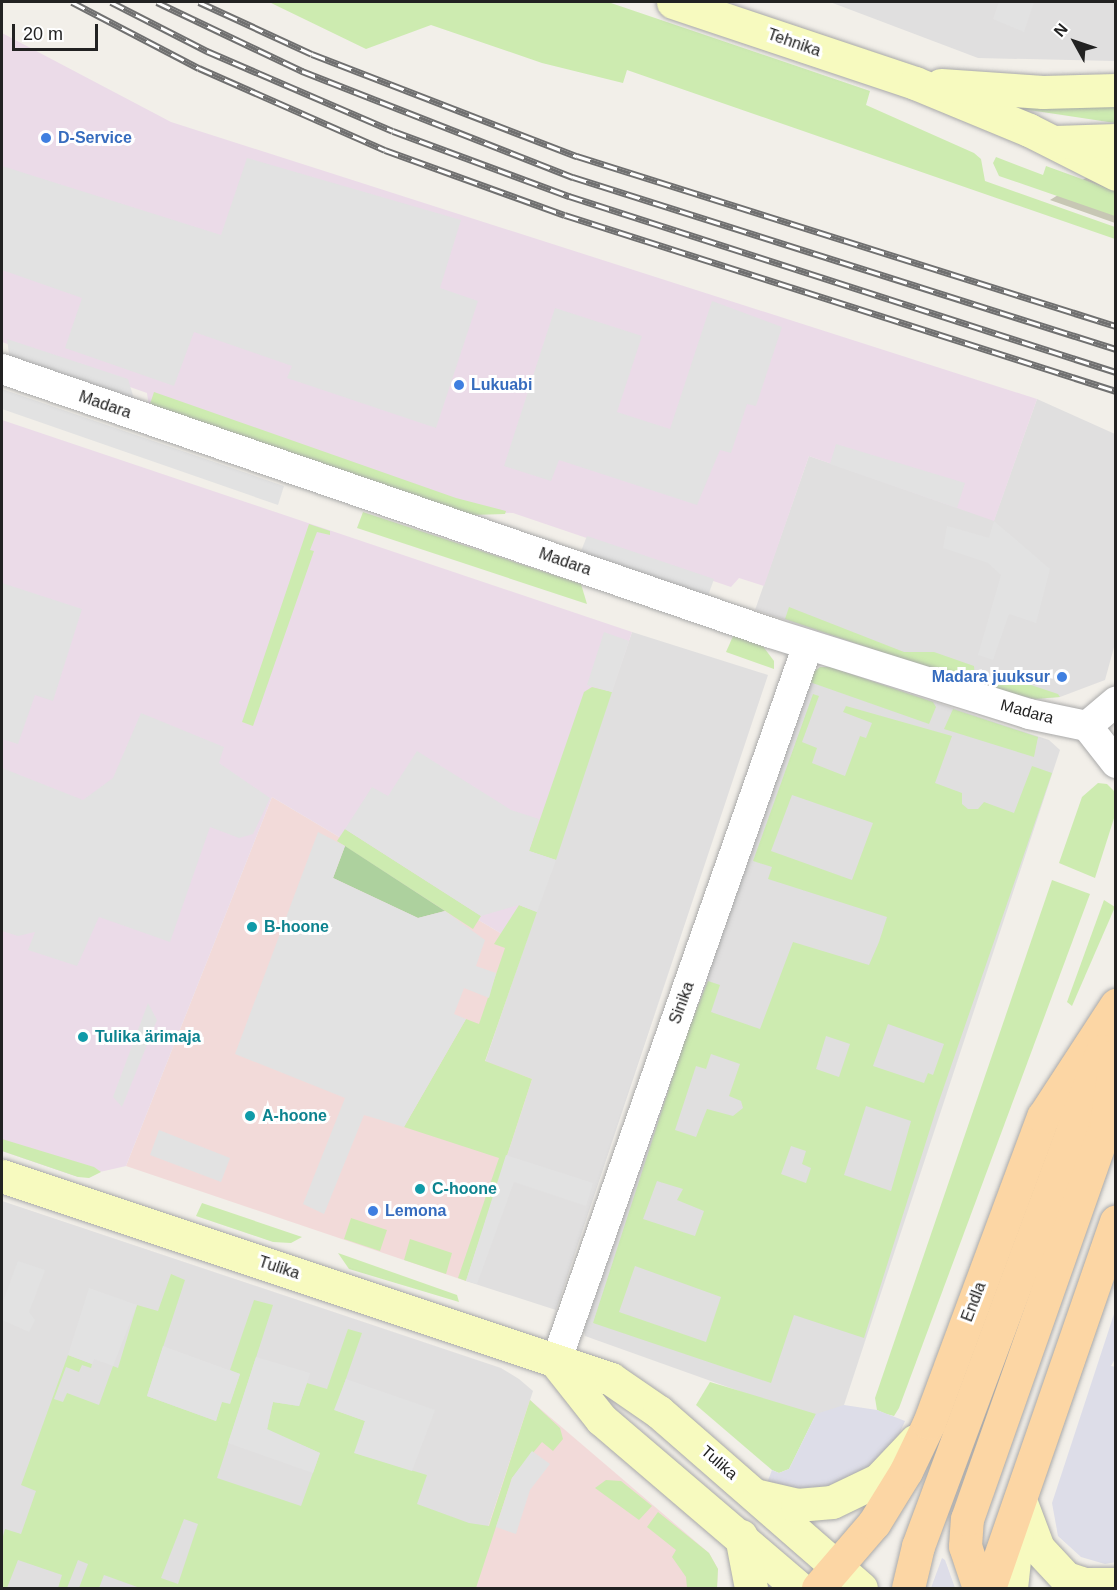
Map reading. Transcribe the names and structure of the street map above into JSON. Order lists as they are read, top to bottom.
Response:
{
  "streets": {
    "main road": ["Tehnika", "Tulika", "Endla"],
    "street": ["Madara", "Sinika"]
  },
  "crossings": [
    ["Madara", "Sinika"],
    ["Sinika", "Tulika"],
    ["Tulika", "Endla"]
  ],
  "places": [
    "D-Service",
    "Lukuabi",
    "Madara juuksur",
    "B-hoone",
    "Tulika ärimaja",
    "A-hoone",
    "C-hoone",
    "Lemona"
  ],
  "scale_bar": "20 m",
  "north": "top left"
}
